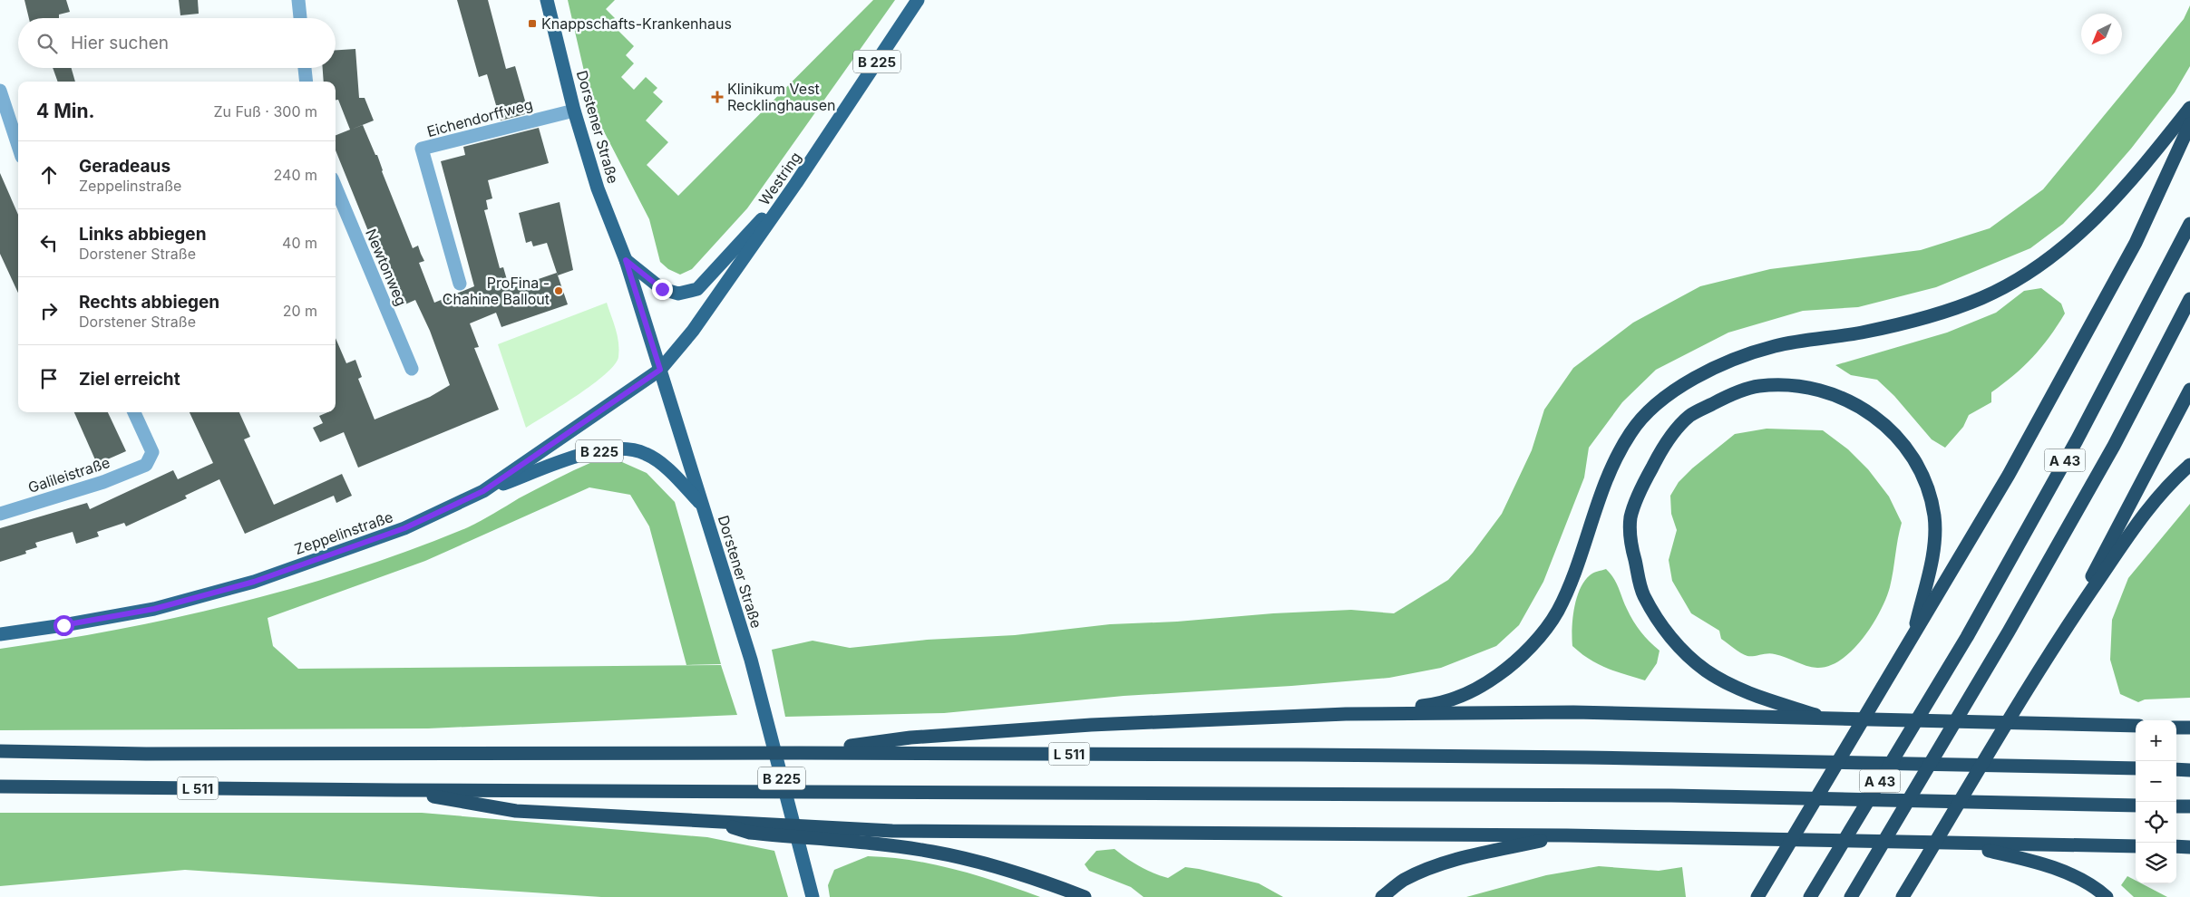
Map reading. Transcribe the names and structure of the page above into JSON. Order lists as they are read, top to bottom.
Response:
{
  "streets": {
    "highway": ["A 43", "L 511"],
    "main road": [
      "B 225",
      "Dorstener Straße",
      "Westring",
      "Zeppelinstraße"
    ],
    "street": ["Eichendorffweg", "Newtonweg", "Galileistraße"]
  },
  "crossings": [
    ["B 225", "Dorstener Straße"],
    ["B 225", "Zeppelinstraße"],
    ["Eichendorffweg", "Dorstener Straße"],
    ["Dorstener Straße", "Westring"],
    ["Dorstener Straße", "Zeppelinstraße"],
    ["Westring", "Zeppelinstraße"]
  ],
  "places": {
    "transit": ["Knappschafts-Krankenhaus"],
    "health": ["Klinikum Vest Recklinghausen"],
    "other": ["ProFina - Chahine Ballout"]
  },
  "north": "bottom left",
  "page": {
    "search": "Hier suchen",
    "heading": ["4 Min.", "Zu Fuß · 300 m"],
    "list": [
      ["Geradeaus", "Zeppelinstraße", "240 m"],
      ["Links abbiegen", "Dorstener Straße", "40 m"],
      ["Rechts abbiegen", "Dorstener Straße", "20 m"],
      "Ziel erreicht"
    ],
    "map_buttons": ["+", "−"]
  }
}
